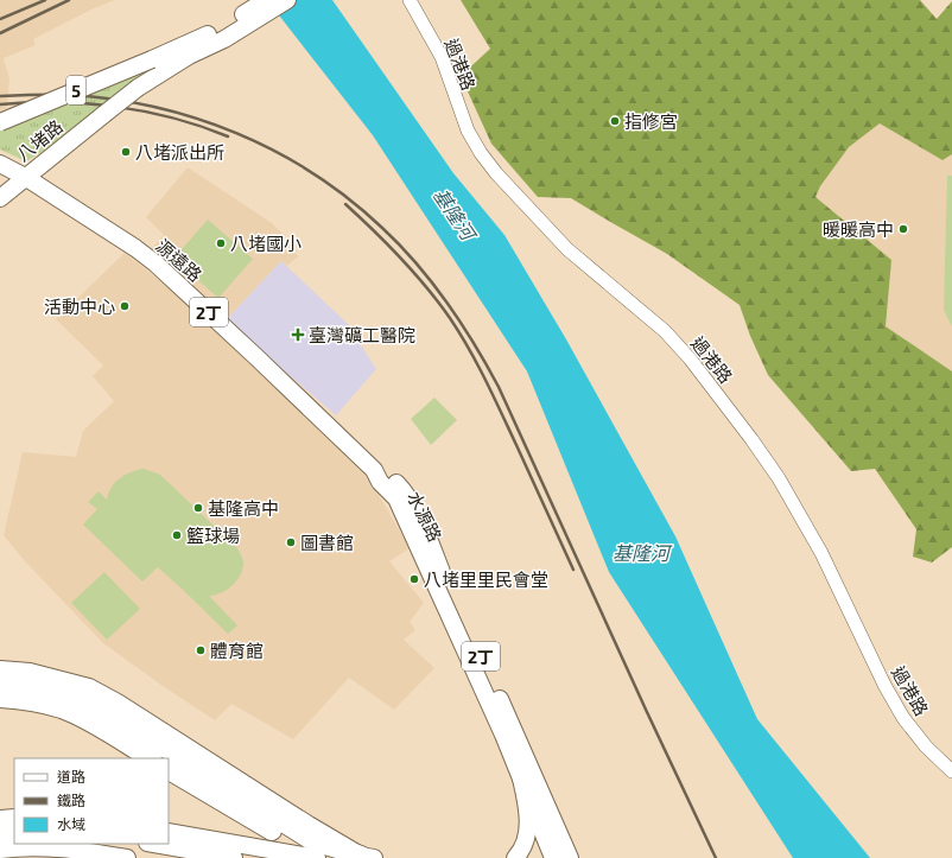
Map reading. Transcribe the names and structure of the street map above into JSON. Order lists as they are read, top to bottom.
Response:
{
  "streets": {
    "main road": [
      "5",
      "八堵路",
      "源遠路",
      "2丁",
      "水源路"
    ],
    "street": ["過港路"]
  },
  "crossings": [
    ["5", "八堵路"],
    ["八堵路", "源遠路"],
    ["源遠路", "水源路"]
  ],
  "water": ["基隆河"],
  "places": {
    "other": [
      "指修宮",
      "八堵派出所",
      "暖暖高中",
      "八堵國小",
      "活動中心",
      "基隆高中",
      "籃球場",
      "圖書館",
      "八堵里里民會堂",
      "體育館"
    ],
    "health": ["臺灣礦工醫院"]
  },
  "legend": ["道路", "鐵路", "水域"]
}
